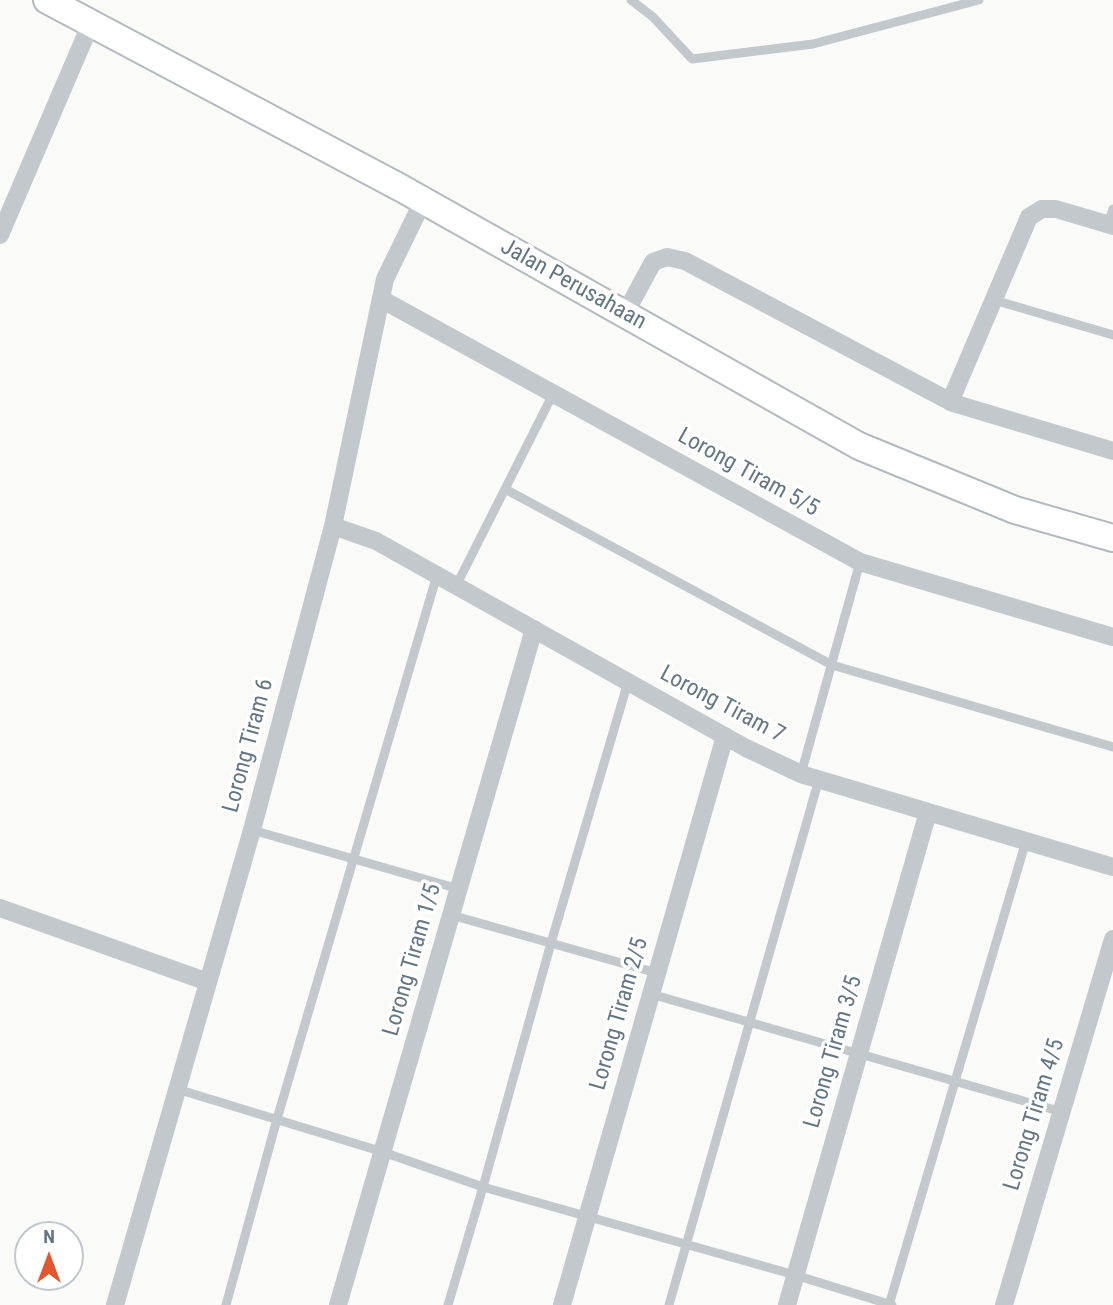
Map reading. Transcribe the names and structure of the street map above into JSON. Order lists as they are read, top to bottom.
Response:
{
  "streets": {
    "main road": ["Jalan Perusahaan"],
    "street": [
      "Lorong Tiram 5/5",
      "Lorong Tiram 7",
      "Lorong Tiram 6",
      "Lorong Tiram 1/5",
      "Lorong Tiram 2/5",
      "Lorong Tiram 3/5",
      "Lorong Tiram 4/5"
    ]
  },
  "crossings": [
    ["Jalan Perusahaan", "Lorong Tiram 6"],
    ["Lorong Tiram 5/5", "Lorong Tiram 6"],
    ["Lorong Tiram 7", "Lorong Tiram 6"],
    ["Lorong Tiram 7", "Lorong Tiram 1/5"],
    ["Lorong Tiram 7", "Lorong Tiram 2/5"],
    ["Lorong Tiram 7", "Lorong Tiram 3/5"]
  ],
  "north": "top"
}
